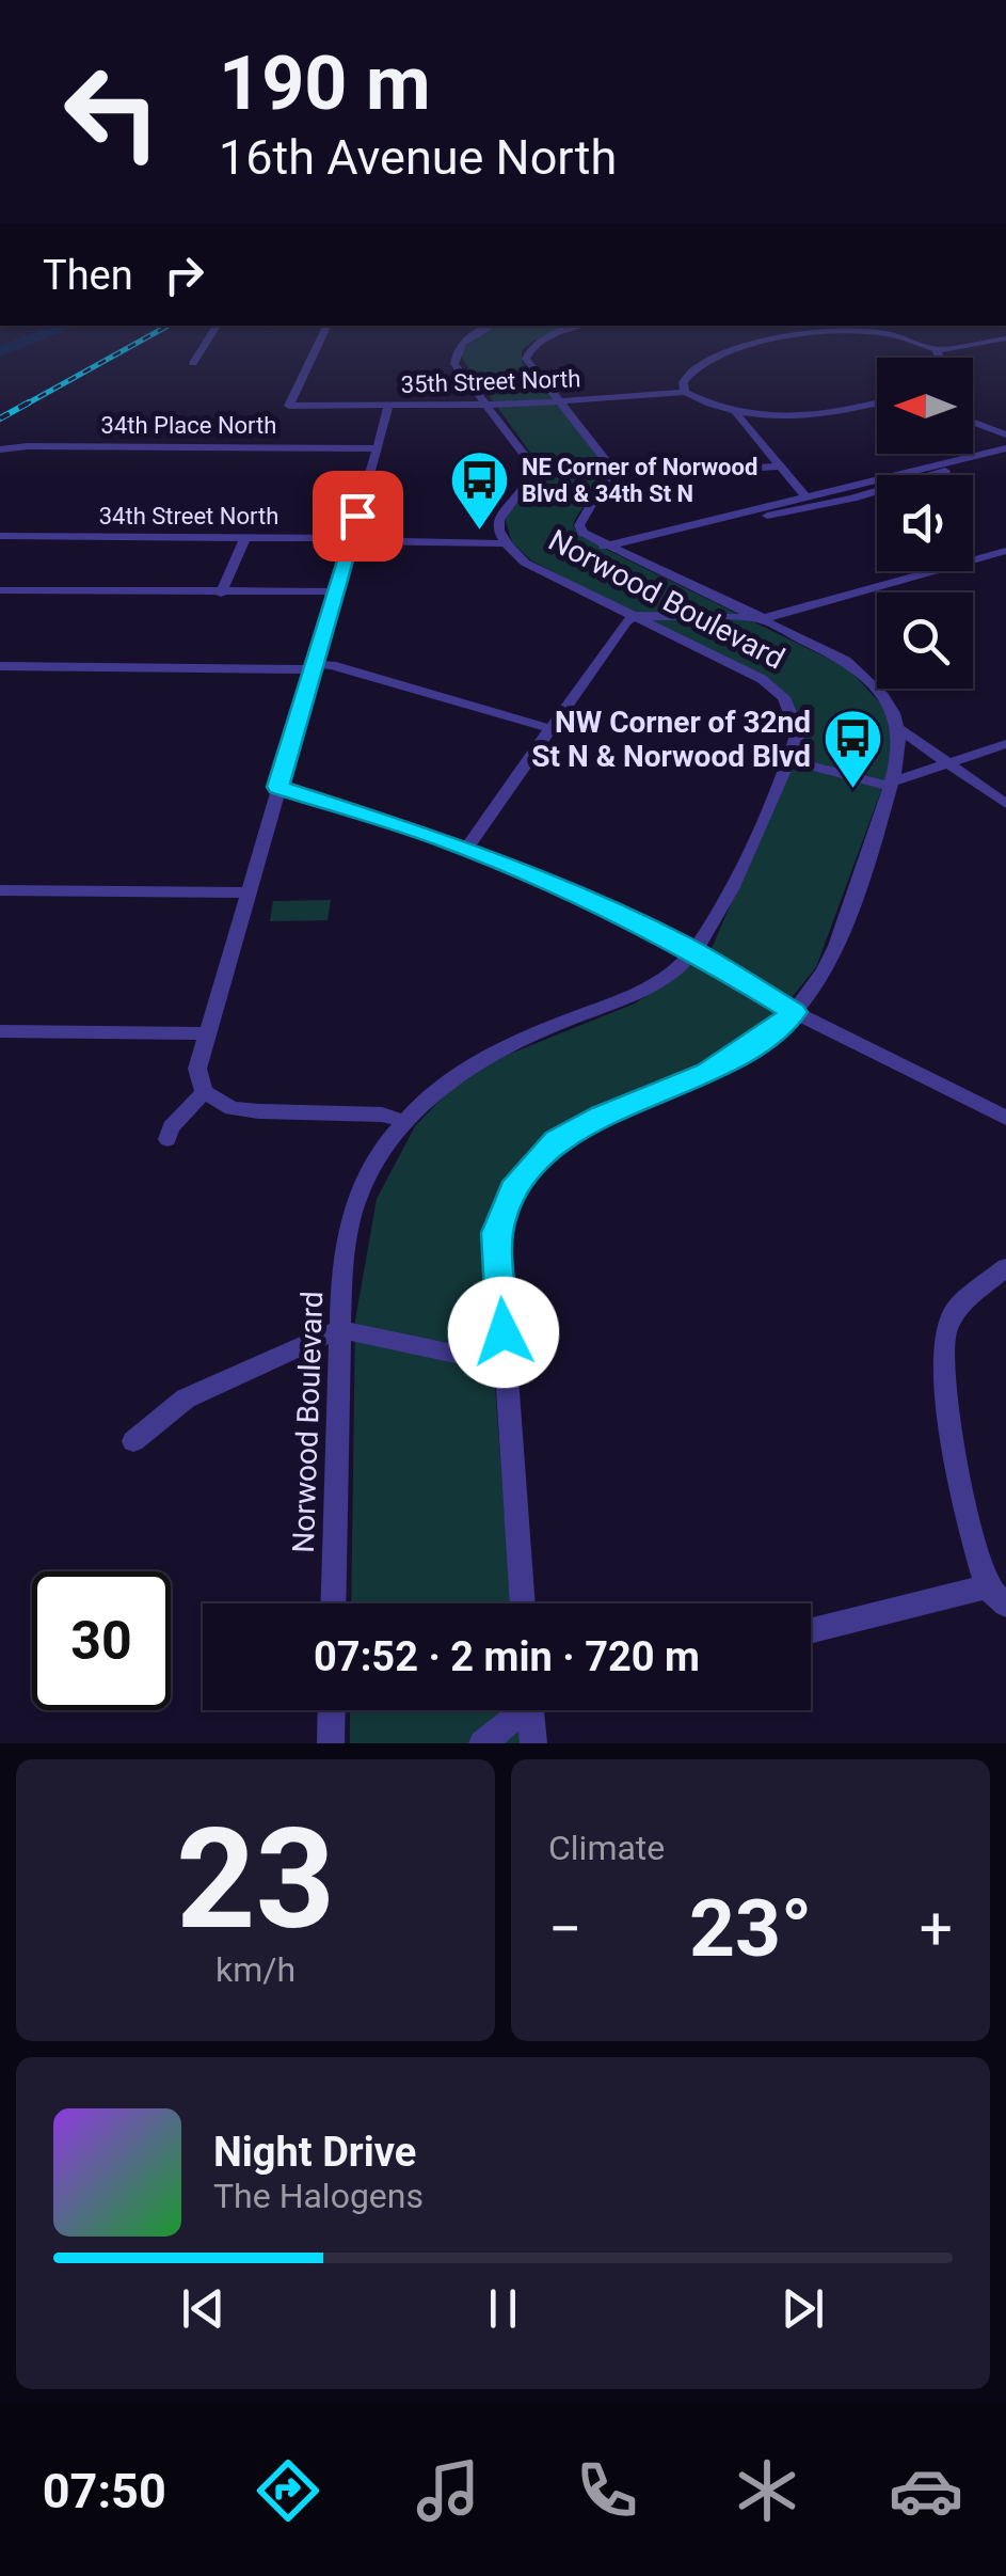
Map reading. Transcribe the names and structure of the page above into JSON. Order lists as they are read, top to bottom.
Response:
{
  "streets": {
    "street": [
      "35th Street North",
      "34th Place North",
      "34th Street North",
      "Norwood Boulevard"
    ]
  },
  "crossings": [
    ["35th Street North", "Norwood Boulevard"],
    ["34th Street North", "Norwood Boulevard"]
  ],
  "places": {
    "bus stop": ["NE Corner of Norwood Blvd & 34th St N", "NW Corner of 32nd St N & Norwood Blvd"]
  },
  "north": "left",
  "page": {
    "turn": ["190 m", "16th Avenue North"],
    "then": "Then",
    "limit": "30",
    "trip": "07:52 · 2 min · 720 m",
    "tile": [
      ["23", "km/h"],
      "Climate"
    ],
    "heat": ["−", "23°", "+"],
    "song": ["Night Drive", "The Halogens"],
    "tabs": "07:50"
  }
}
